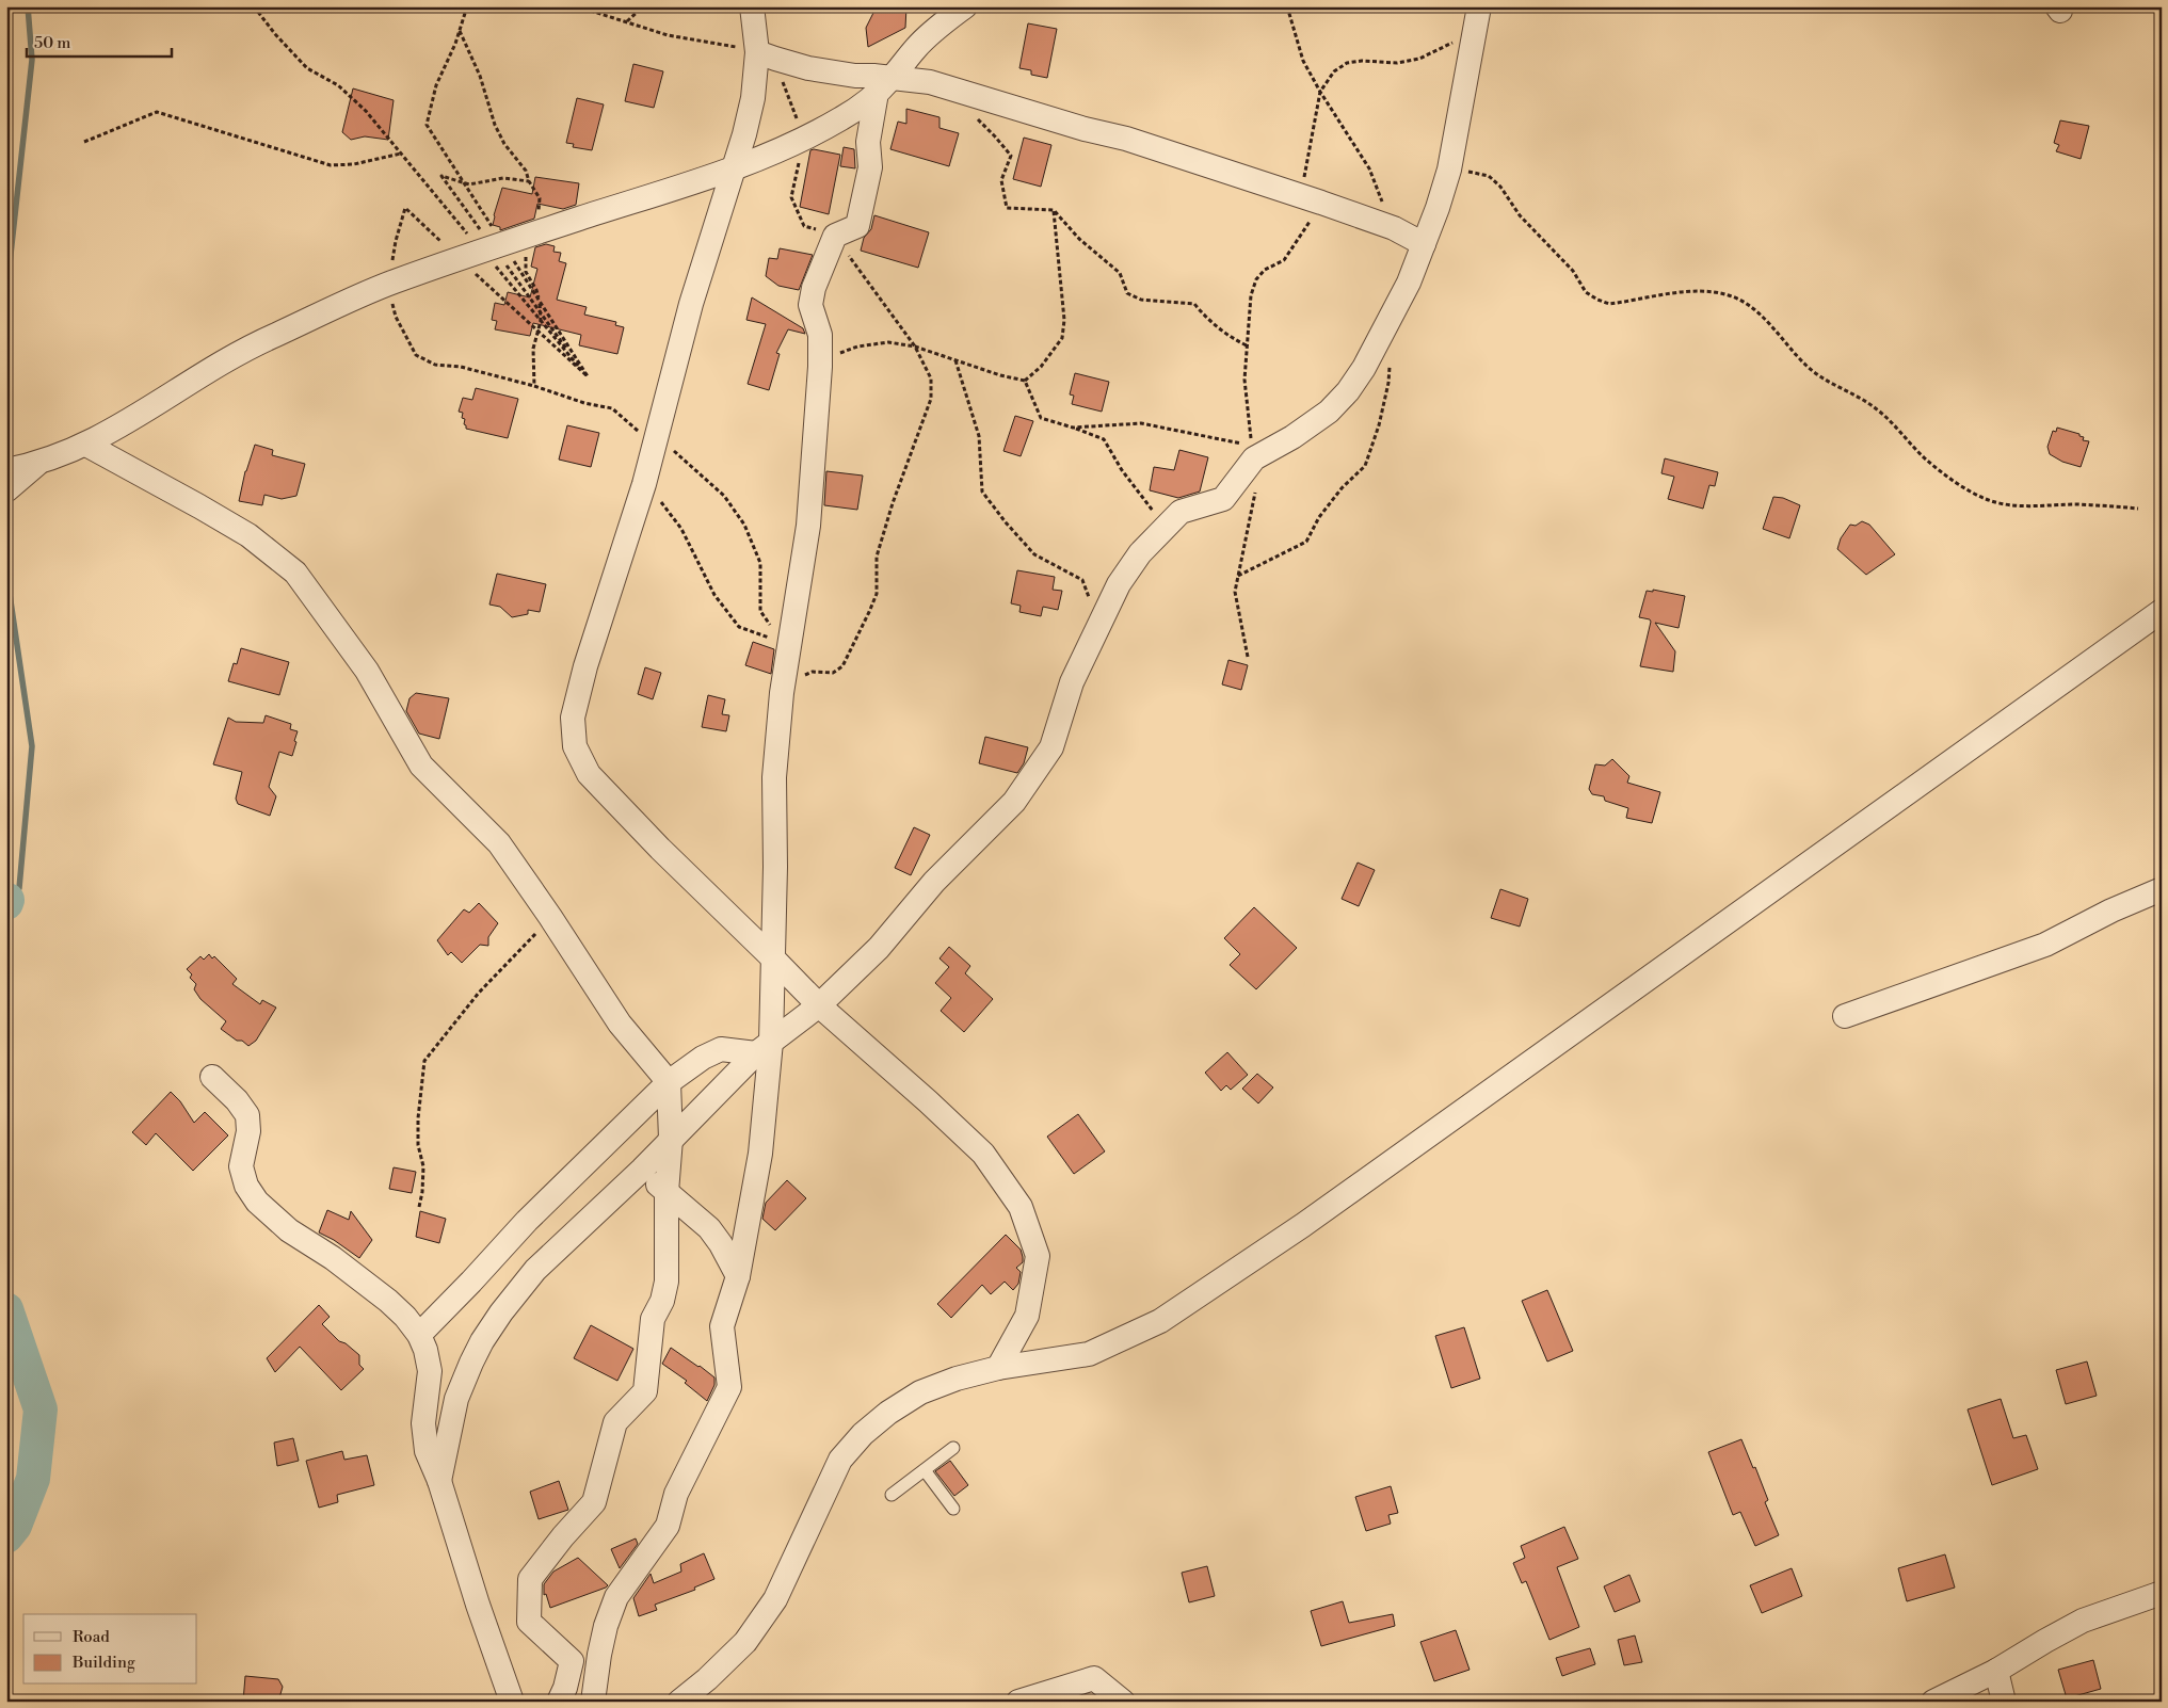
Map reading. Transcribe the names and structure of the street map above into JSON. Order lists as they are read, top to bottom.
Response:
{
  "legend": ["Road", "Building"],
  "scale_bar": "50 m"
}
